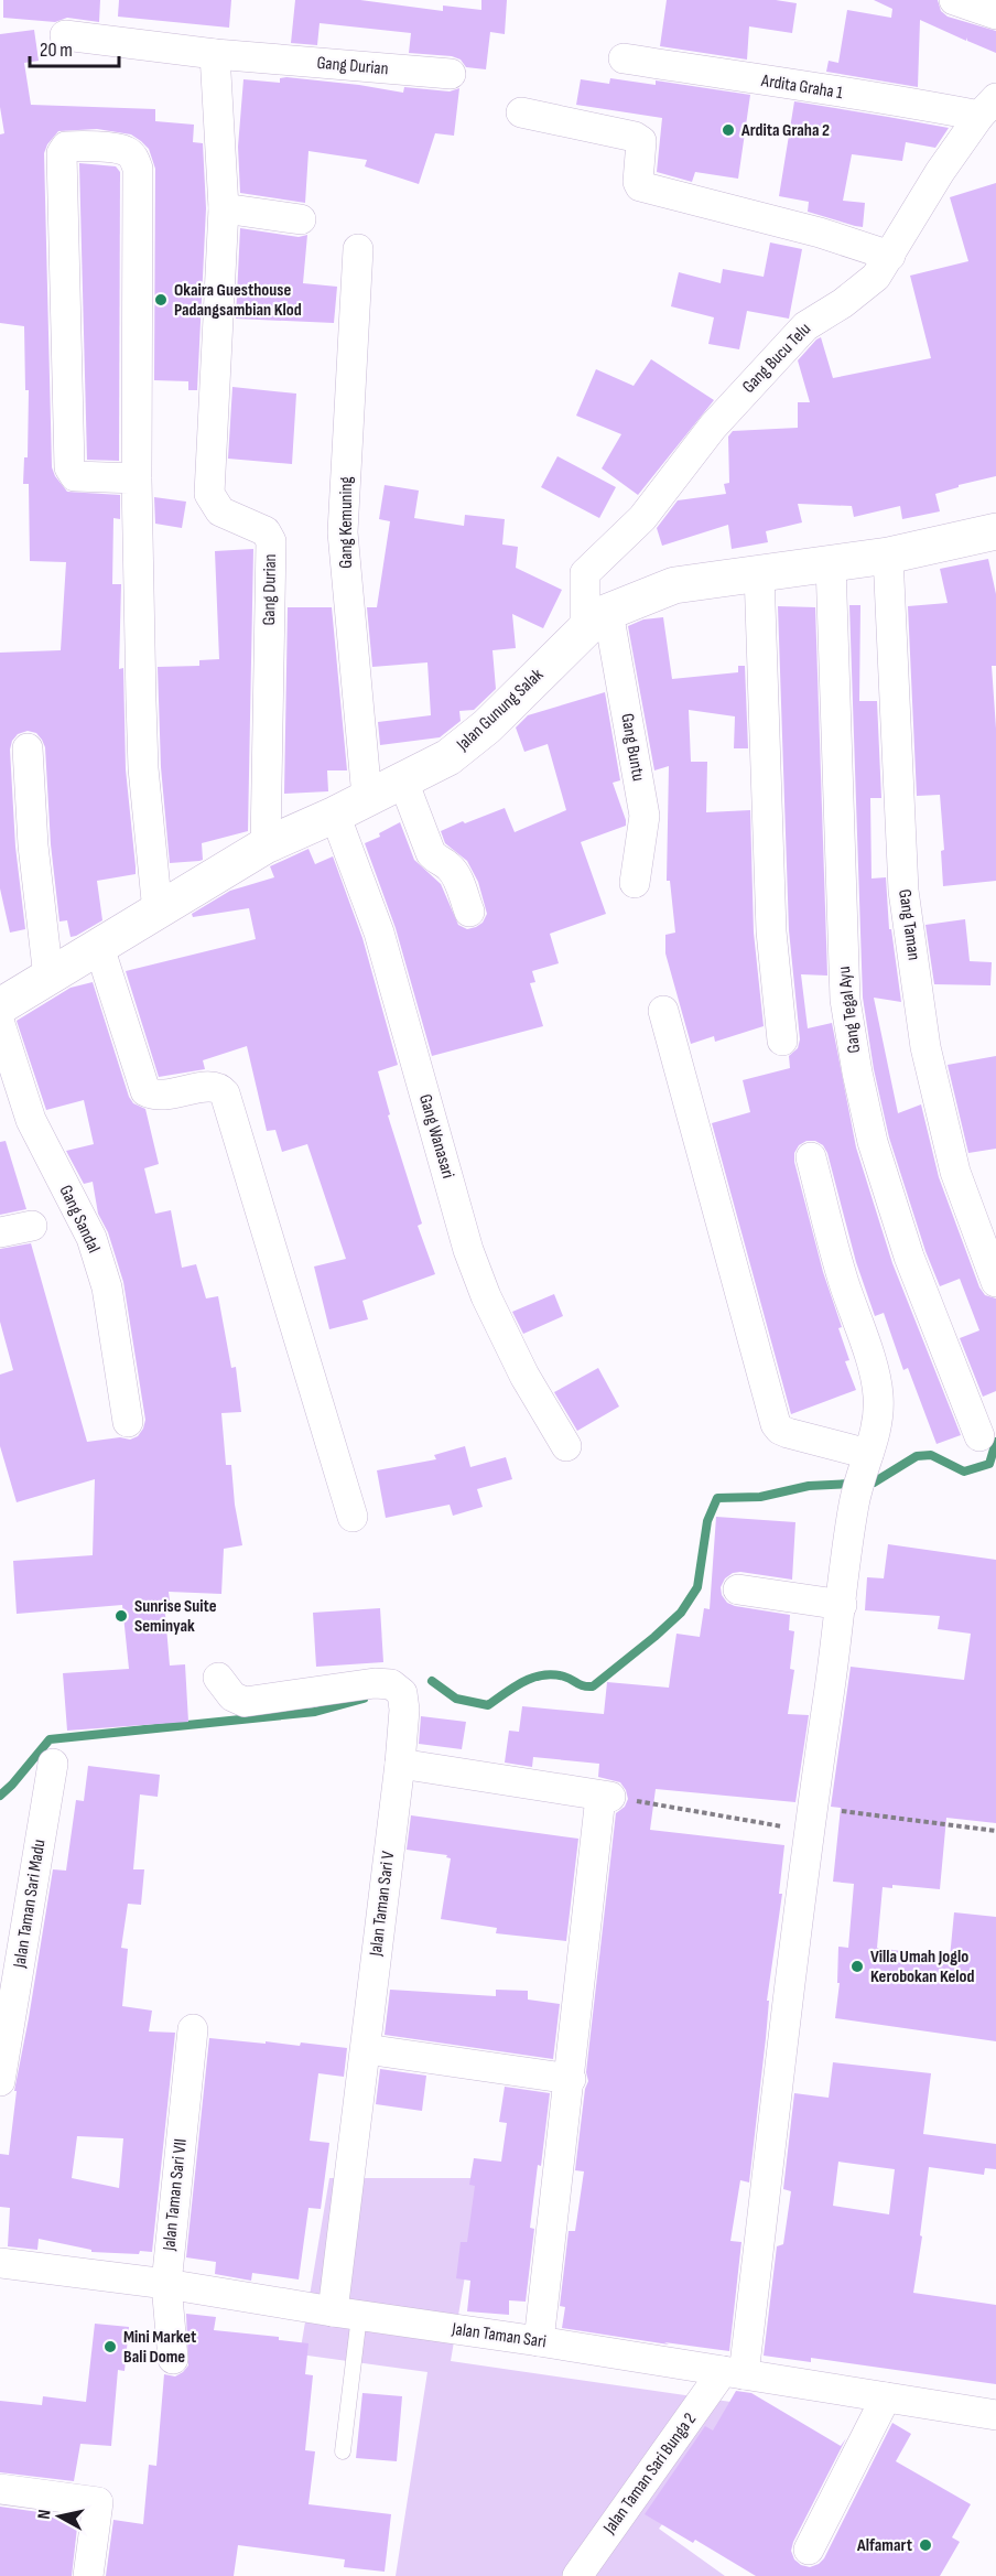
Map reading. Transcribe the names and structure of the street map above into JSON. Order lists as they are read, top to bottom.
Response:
{
  "streets": {
    "street": [
      "Gang Durian",
      "Ardita Graha 1",
      "Gang Bucu Telu",
      "Gang Kemuning",
      "Jalan Gunung Salak",
      "Gang Buntu",
      "Gang Taman",
      "Gang Tegal Ayu",
      "Gang Wanasari",
      "Gang Sandal",
      "Jalan Taman Sari Madu",
      "Jalan Taman Sari V",
      "Jalan Taman Sari VII",
      "Jalan Taman Sari",
      "Jalan Taman Sari Bunga 2"
    ]
  },
  "crossings": [
    ["Gang Durian", "Jalan Gunung Salak"],
    ["Ardita Graha 1", "Gang Bucu Telu"],
    ["Gang Bucu Telu", "Jalan Gunung Salak"],
    ["Gang Bucu Telu", "Gang Buntu"],
    ["Gang Kemuning", "Jalan Gunung Salak"],
    ["Jalan Gunung Salak", "Gang Buntu"],
    ["Jalan Gunung Salak", "Gang Taman"],
    ["Jalan Gunung Salak", "Gang Tegal Ayu"],
    ["Jalan Gunung Salak", "Gang Wanasari"],
    ["Jalan Taman Sari V", "Jalan Taman Sari"],
    ["Jalan Taman Sari VII", "Jalan Taman Sari"],
    ["Jalan Taman Sari", "Jalan Taman Sari Bunga 2"]
  ],
  "places": [
    "Ardita Graha 2",
    "Okaira Guesthouse Padangsambian Klod",
    "Sunrise Suite Seminyak",
    "Villa Umah Joglo Kerobokan Kelod",
    "Mini Market Bali Dome",
    "Alfamart"
  ],
  "scale_bar": "20 m",
  "north": "left"
}
